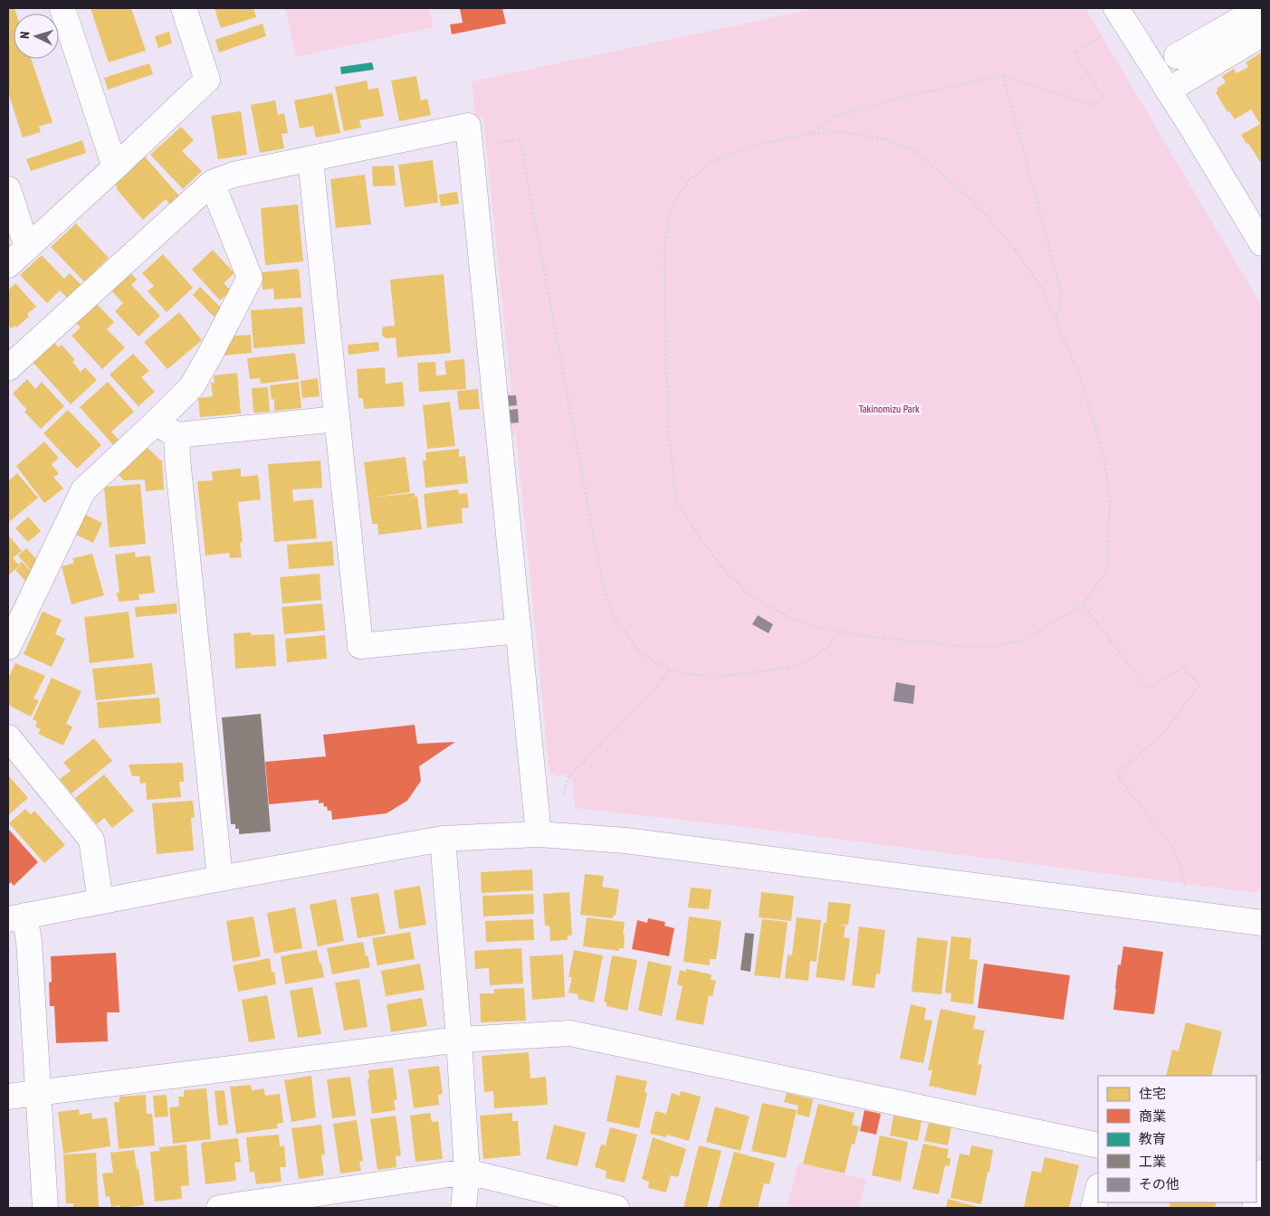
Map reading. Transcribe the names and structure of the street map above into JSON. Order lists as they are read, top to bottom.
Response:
{
  "parks": ["Takinomizu Park"],
  "legend": [
    "住宅",
    "商業",
    "教育",
    "工業",
    "その他"
  ],
  "north": "left"
}
